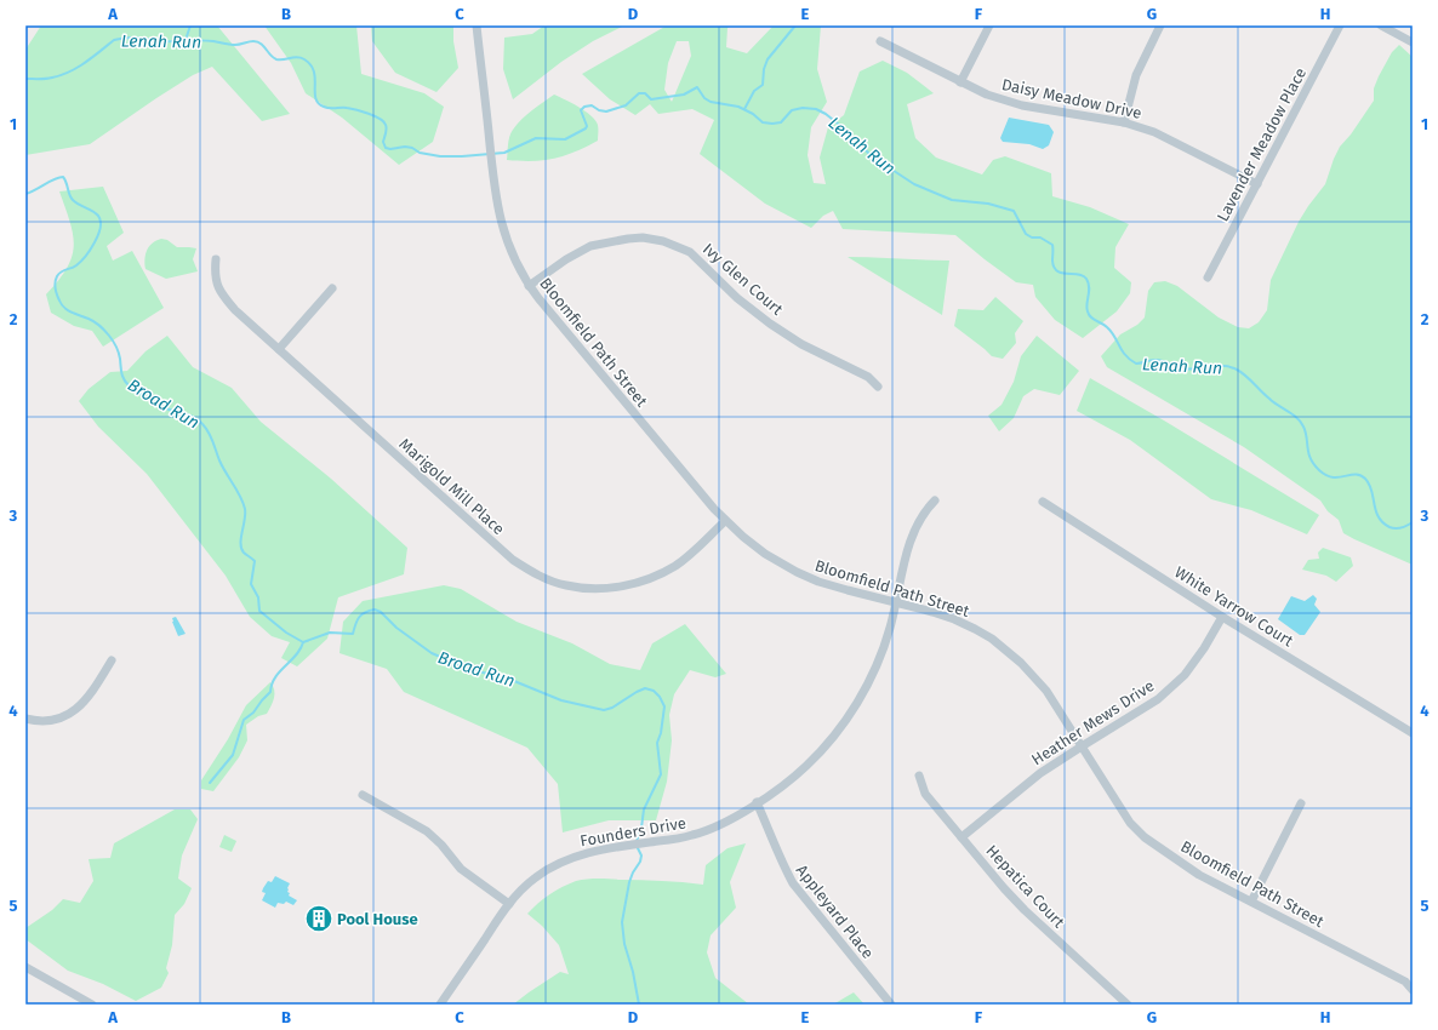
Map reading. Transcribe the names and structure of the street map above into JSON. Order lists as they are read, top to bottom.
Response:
{
  "streets": {
    "street": [
      "Daisy Meadow Drive",
      "Lavender Meadow Place",
      "Ivy Glen Court",
      "Bloomfield Path Street",
      "Marigold Mill Place",
      "White Yarrow Court",
      "Heather Mews Drive",
      "Founders Drive",
      "Hepatica Court",
      "Appleyard Place"
    ]
  },
  "crossings": [
    ["Daisy Meadow Drive", "Lavender Meadow Place"],
    ["Ivy Glen Court", "Bloomfield Path Street"],
    ["Bloomfield Path Street", "Marigold Mill Place"],
    ["Bloomfield Path Street", "Heather Mews Drive"],
    ["Bloomfield Path Street", "Founders Drive"],
    ["White Yarrow Court", "Heather Mews Drive"],
    ["Heather Mews Drive", "Hepatica Court"],
    ["Founders Drive", "Appleyard Place"]
  ],
  "water": ["Lenah Run", "Broad Run"],
  "places": {
    "building": ["Pool House"]
  },
  "grid": {
    "columns": [
      "A",
      "B",
      "C",
      "D",
      "E",
      "F",
      "G",
      "H"
    ],
    "rows": [
      "1",
      "2",
      "3",
      "4",
      "5"
    ]
  }
}
